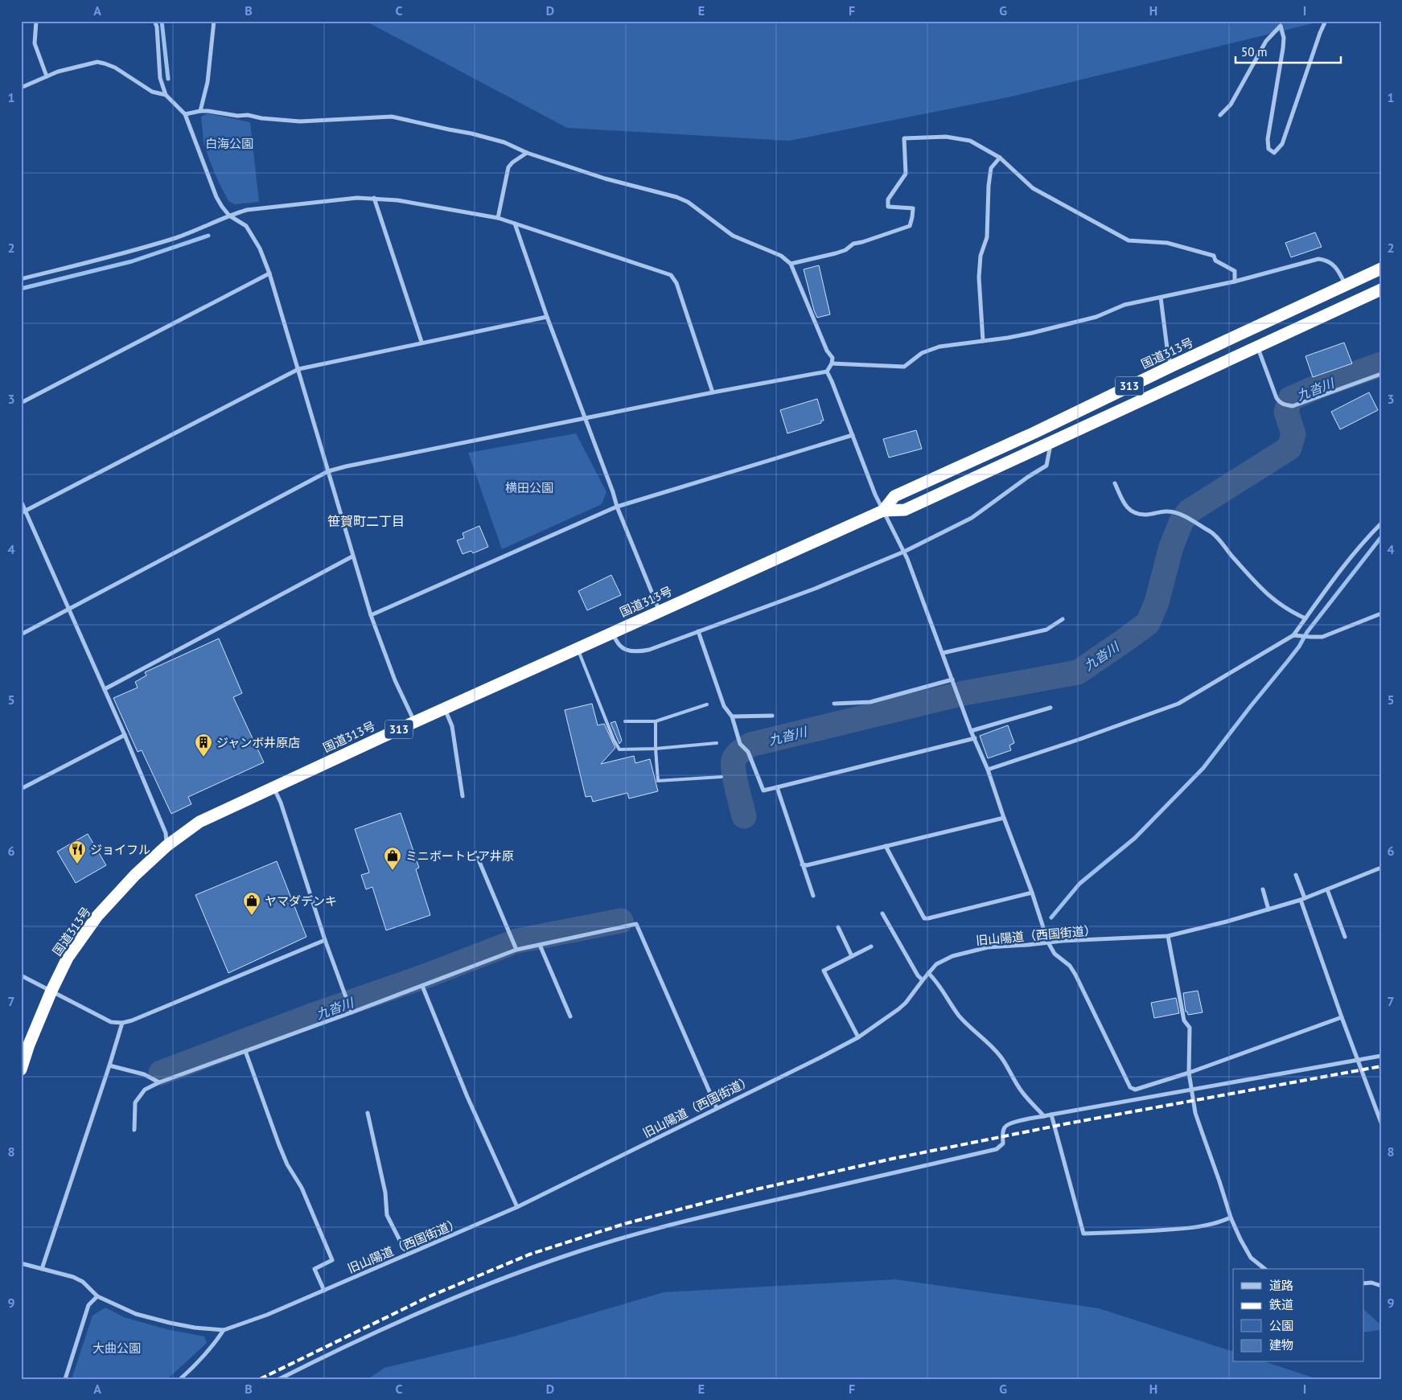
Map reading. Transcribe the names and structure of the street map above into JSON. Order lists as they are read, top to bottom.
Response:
{
  "streets": {
    "highway": ["国道313号", "313"],
    "street": ["旧山陽道（西国街道）"]
  },
  "districts": ["笹賀町二丁目"],
  "water": ["九沓川"],
  "parks": ["白海公園", "横田公園", "大曲公園"],
  "places": {
    "building": ["ジャンボ井原店"],
    "restaurant": ["ジョイフル"],
    "shop": ["ミニボートピア井原", "ヤマダデンキ"]
  },
  "legend": [
    "道路",
    "鉄道",
    "公園",
    "建物"
  ],
  "scale_bar": "50 m",
  "grid": {
    "columns": [
      "A",
      "B",
      "C",
      "D",
      "E",
      "F",
      "G",
      "H",
      "I"
    ],
    "rows": [
      "1",
      "2",
      "3",
      "4",
      "5",
      "6",
      "7",
      "8",
      "9"
    ]
  }
}
